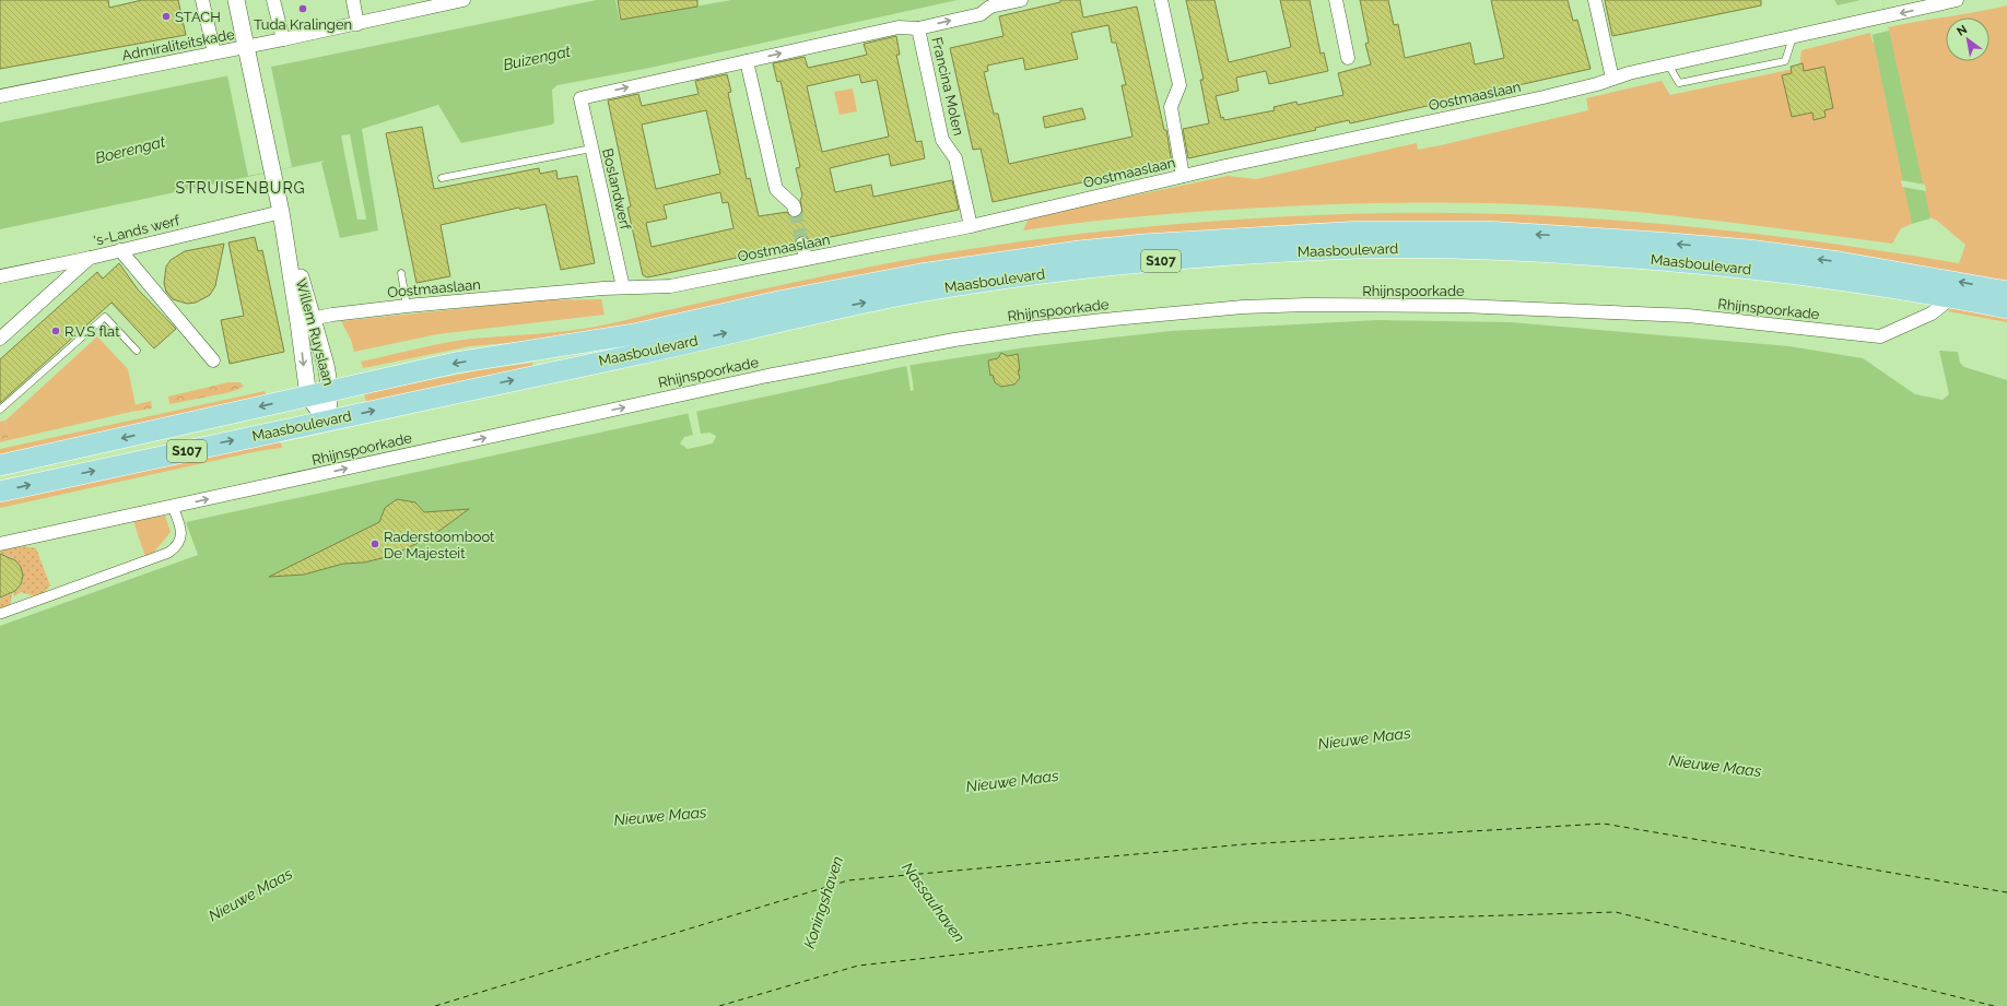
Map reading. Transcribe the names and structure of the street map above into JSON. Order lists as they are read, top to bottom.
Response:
{
  "streets": {
    "main road": ["Maasboulevard", "S107"],
    "street": [
      "Admiraliteitskade",
      "Francina Molen",
      "Oostmaaslaan",
      "Boslandwerf",
      "'s-Lands werf",
      "Rhijnspoorkade",
      "Willem Ruyslaan"
    ]
  },
  "crossings": [
    ["Admiraliteitskade", "Willem Ruyslaan"],
    ["Francina Molen", "Oostmaaslaan"],
    ["Oostmaaslaan", "Boslandwerf"],
    ["Oostmaaslaan", "Willem Ruyslaan"],
    ["'s-Lands werf", "Willem Ruyslaan"],
    ["Maasboulevard", "Rhijnspoorkade"],
    ["Maasboulevard", "Willem Ruyslaan"]
  ],
  "one_way": ["Boslandwerf", "Rhijnspoorkade"],
  "districts": ["STRUISENBURG"],
  "water": [
    "Buizengat",
    "Boerengat",
    "Nieuwe Maas",
    "Koningshaven",
    "Nassauhaven"
  ],
  "places": [
    "Tuda Kralingen",
    "STACH",
    "R.V.S flat",
    "Raderstoomboot De Majesteit"
  ],
  "north": "top left"
}
